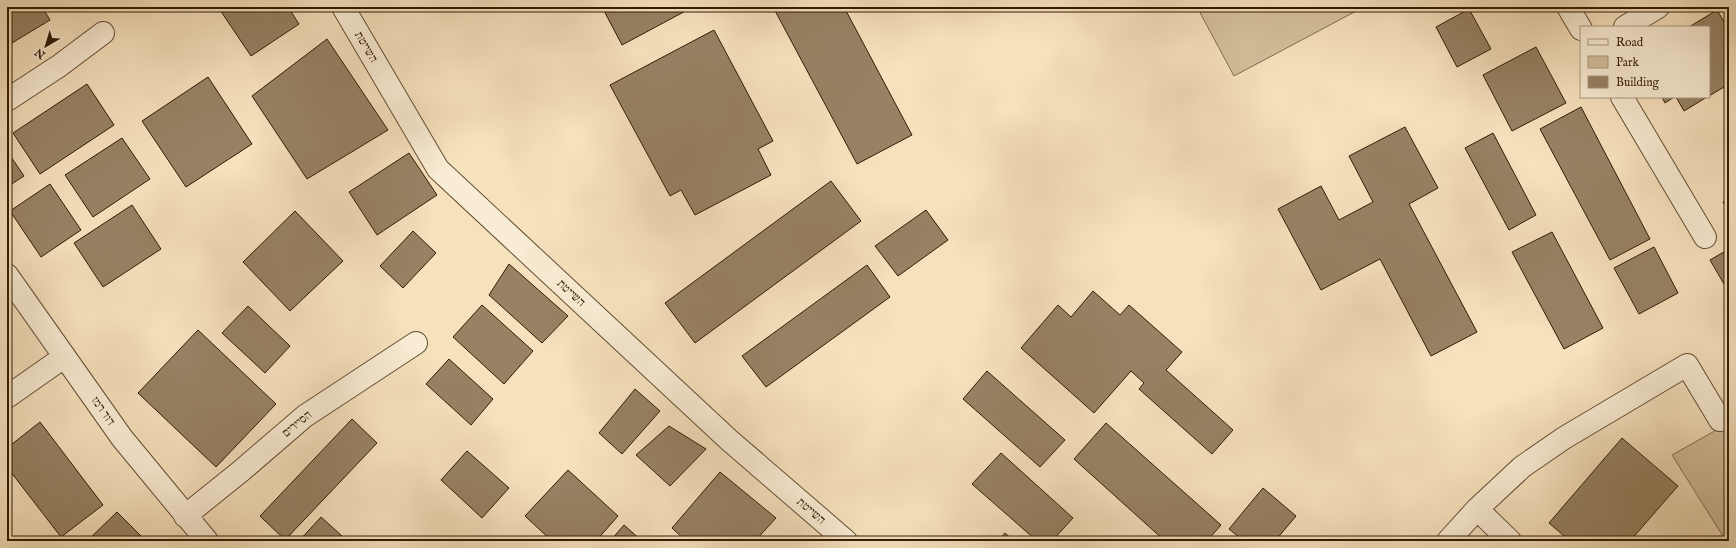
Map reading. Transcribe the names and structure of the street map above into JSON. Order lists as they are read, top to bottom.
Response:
{
  "streets": {
    "street": ["השייטת", "דוד רמז", "הסיירים"]
  },
  "crossings": [
    ["דוד רמז", "הסיירים"]
  ],
  "legend": ["Road", "Park", "Building"],
  "north": "bottom left"
}
